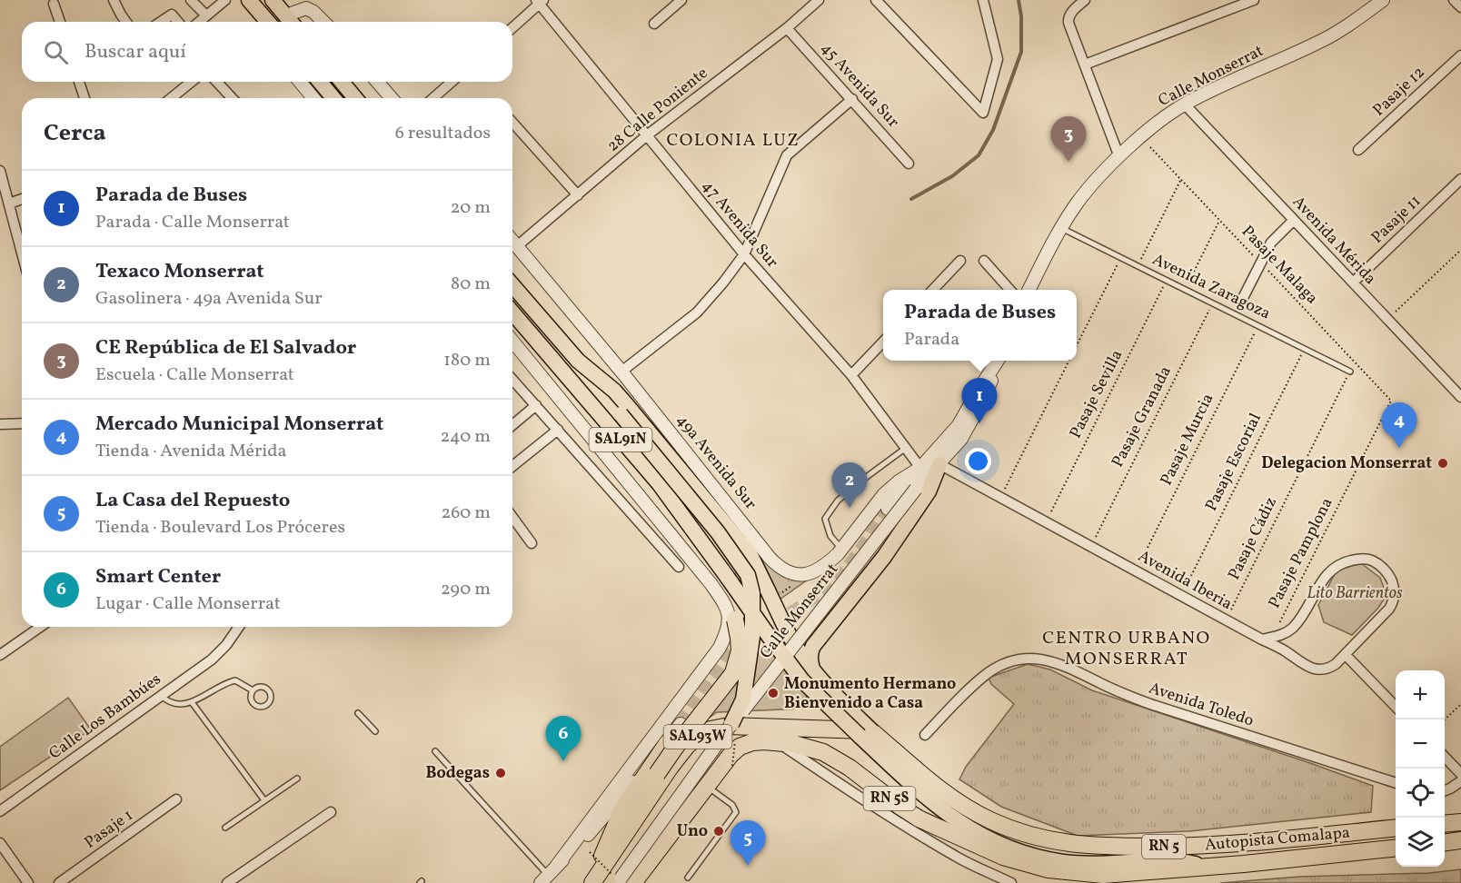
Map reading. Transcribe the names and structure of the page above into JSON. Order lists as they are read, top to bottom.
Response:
{
  "streets": {
    "highway": [
      "SAL93W",
      "RN 5S",
      "Autopista Comalapa",
      "RN 5"
    ],
    "main road": ["SAL91N", "49a Avenida Sur"],
    "street": [
      "Calle Monserrat",
      "45 Avenida Sur",
      "Pasaje 12",
      "28 Calle Poniente",
      "Pasaje 11",
      "47 Avenida Sur",
      "Avenida Mérida",
      "Avenida Iberia",
      "Avenida Toledo",
      "Calle Los Bambúes",
      "Pasaje 1"
    ],
    "lane": ["Avenida Zaragoza"],
    "path": [
      "Pasaje Malaga",
      "Pasaje Sevilla",
      "Pasaje Granada",
      "Pasaje Murcia",
      "Pasaje Escorial",
      "Pasaje Cádiz",
      "Pasaje Pamplona"
    ]
  },
  "crossings": [
    ["Calle Monserrat", "47 Avenida Sur"],
    ["Calle Monserrat", "Avenida Mérida"],
    ["Calle Monserrat", "Avenida Zaragoza"],
    ["Calle Monserrat", "Avenida Iberia"],
    ["Calle Monserrat", "RN 5S"],
    ["45 Avenida Sur", "28 Calle Poniente"],
    ["28 Calle Poniente", "47 Avenida Sur"],
    ["28 Calle Poniente", "49a Avenida Sur"],
    ["Pasaje 11", "Avenida Mérida"],
    ["Pasaje Malaga", "Pasaje Pamplona"],
    ["Avenida Zaragoza", "Pasaje Sevilla"],
    ["Avenida Zaragoza", "Pasaje Granada"],
    ["Avenida Zaragoza", "Pasaje Murcia"],
    ["Avenida Zaragoza", "Pasaje Escorial"],
    ["Avenida Zaragoza", "Pasaje Cádiz"],
    ["SAL91N", "RN 5"],
    ["49a Avenida Sur", "SAL93W"],
    ["49a Avenida Sur", "Autopista Comalapa"],
    ["49a Avenida Sur", "RN 5"],
    ["SAL93W", "Autopista Comalapa"],
    ["SAL93W", "RN 5"],
    ["RN 5S", "Autopista Comalapa"],
    ["RN 5S", "RN 5"],
    ["Autopista Comalapa", "RN 5"]
  ],
  "districts": ["COLONIA LUZ", "CENTRO URBANO MONSERRAT"],
  "parks": ["Lito Barrientos"],
  "places": [
    "Delegacion Monserrat",
    "Monumento Hermano Bienvenido a Casa",
    "Bodegas",
    "Uno"
  ],
  "page": {
    "search": "Buscar aquí",
    "heading": ["Cerca", "6 resultados"],
    "pins": [
      "3",
      "1",
      "4",
      "2",
      "6",
      "5"
    ],
    "list": [
      {
        "mark": "1",
        "name": "Parada de Buses",
        "note": "Parada · Calle Monserrat",
        "value": "20 m"
      },
      {
        "mark": "2",
        "name": "Texaco Monserrat",
        "note": "Gasolinera · 49a Avenida Sur",
        "value": "80 m"
      },
      {
        "mark": "3",
        "name": "CE República de El Salvador",
        "note": "Escuela · Calle Monserrat",
        "value": "180 m"
      },
      {
        "mark": "4",
        "name": "Mercado Municipal Monserrat",
        "note": "Tienda · Avenida Mérida",
        "value": "240 m"
      },
      {
        "mark": "5",
        "name": "La Casa del Repuesto",
        "note": "Tienda · Boulevard Los Próceres",
        "value": "260 m"
      },
      {
        "mark": "6",
        "name": "Smart Center",
        "note": "Lugar · Calle Monserrat",
        "value": "290 m"
      }
    ],
    "popup": ["Parada de Buses", "Parada"],
    "map_buttons": ["+", "−"]
  }
}
